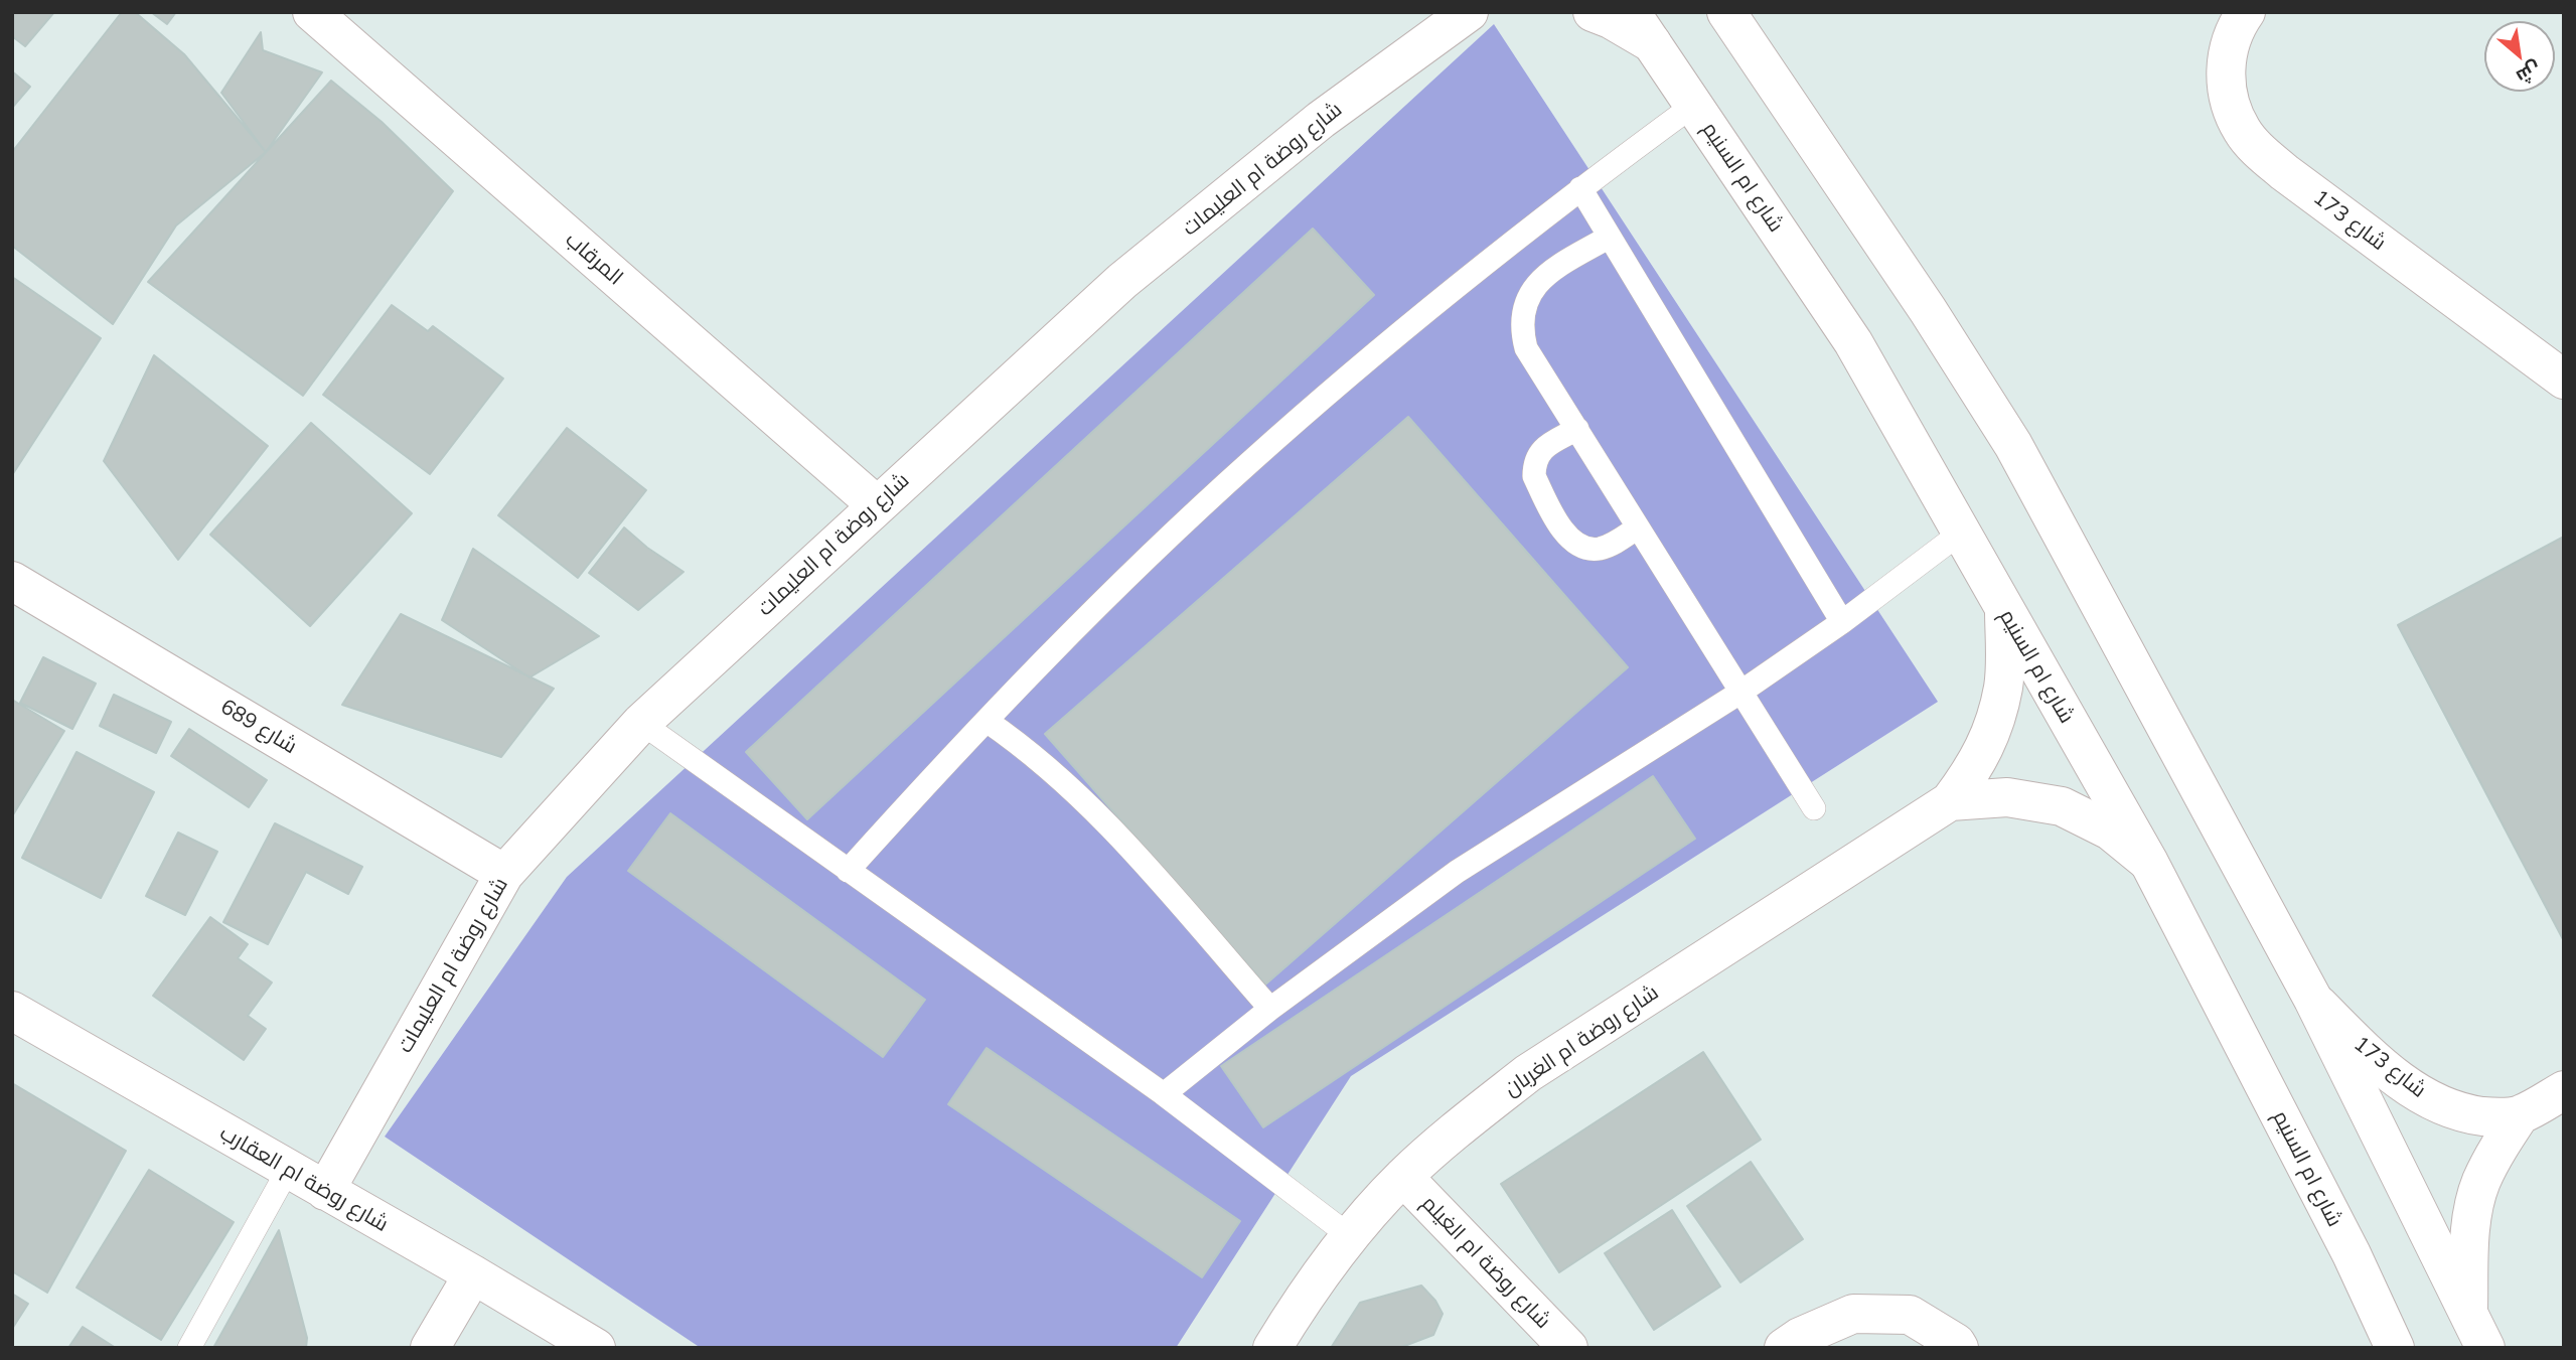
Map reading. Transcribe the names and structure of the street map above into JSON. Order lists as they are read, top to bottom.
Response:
{
  "streets": {
    "street": [
      "شارع روضة ام العليمات",
      "شارع ام السنيم",
      "شارع 173",
      "المرقاب",
      "شارع 689",
      "شارع روضة ام الغربان",
      "شارع روضة ام العقارب",
      "شارع روضة ام الغيلم"
    ]
  },
  "crossings": [
    ["شارع روضة ام العليمات", "المرقاب"],
    ["شارع روضة ام العليمات", "شارع 689"],
    ["شارع روضة ام العليمات", "شارع روضة ام العقارب"],
    ["شارع ام السنيم", "شارع روضة ام الغربان"],
    ["شارع روضة ام الغربان", "شارع روضة ام الغيلم"]
  ],
  "north": "bottom right"
}
